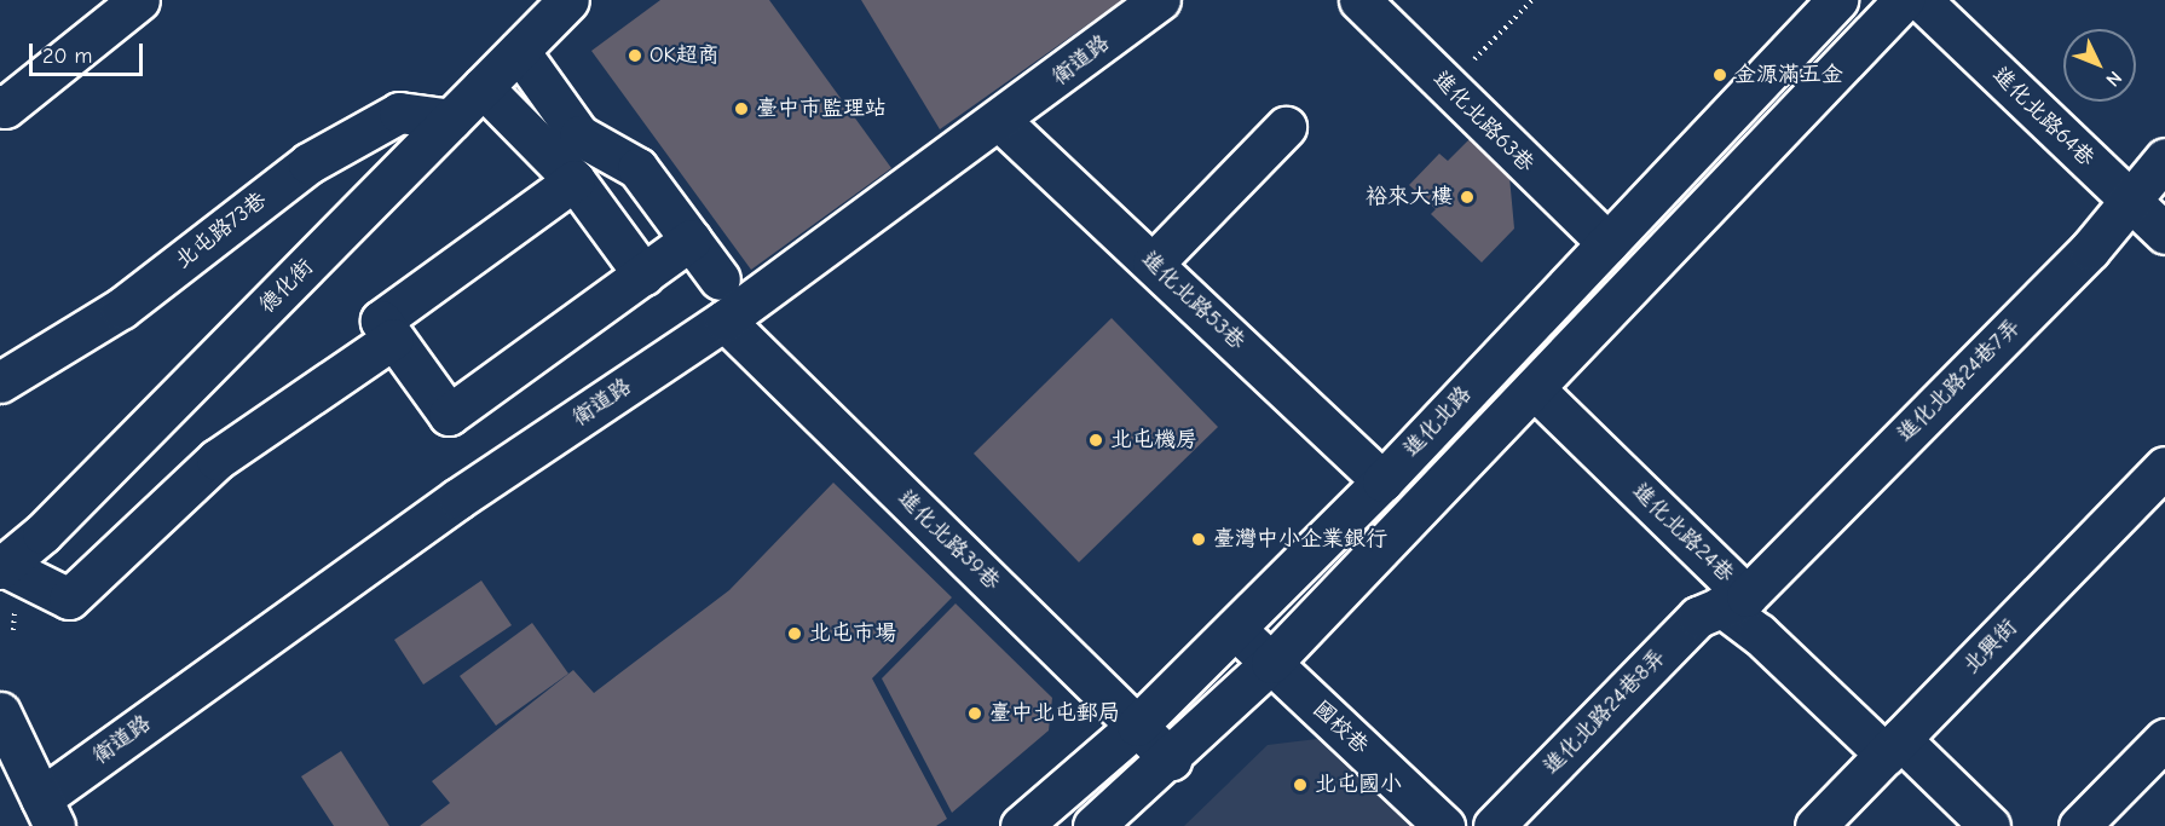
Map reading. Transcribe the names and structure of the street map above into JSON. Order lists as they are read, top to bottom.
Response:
{
  "streets": {
    "street": [
      "衛道路",
      "進化北路64巷",
      "進化北路63巷",
      "北屯路73巷",
      "德化街",
      "進化北路53巷",
      "進化北路24巷7弄",
      "進化北路",
      "進化北路24巷",
      "進化北路39巷",
      "北興街",
      "進化北路24巷8弄",
      "國校巷"
    ]
  },
  "crossings": [
    ["衛道路", "進化北路53巷"],
    ["衛道路", "進化北路39巷"],
    ["進化北路64巷", "進化北路24巷7弄"],
    ["進化北路63巷", "進化北路"],
    ["北屯路73巷", "德化街"],
    ["進化北路53巷", "進化北路"],
    ["進化北路24巷7弄", "進化北路24巷"],
    ["進化北路24巷7弄", "進化北路24巷8弄"],
    ["進化北路", "進化北路24巷"],
    ["進化北路", "進化北路39巷"],
    ["進化北路", "國校巷"],
    ["進化北路24巷", "北興街"],
    ["進化北路24巷", "進化北路24巷8弄"]
  ],
  "places": [
    "OK超商",
    "金源滿五金",
    "臺中市監理站",
    "裕來大樓",
    "北屯機房",
    "臺灣中小企業銀行",
    "北屯市場",
    "臺中北屯郵局",
    "北屯國小"
  ],
  "scale_bar": "20 m",
  "north": "bottom right"
}
